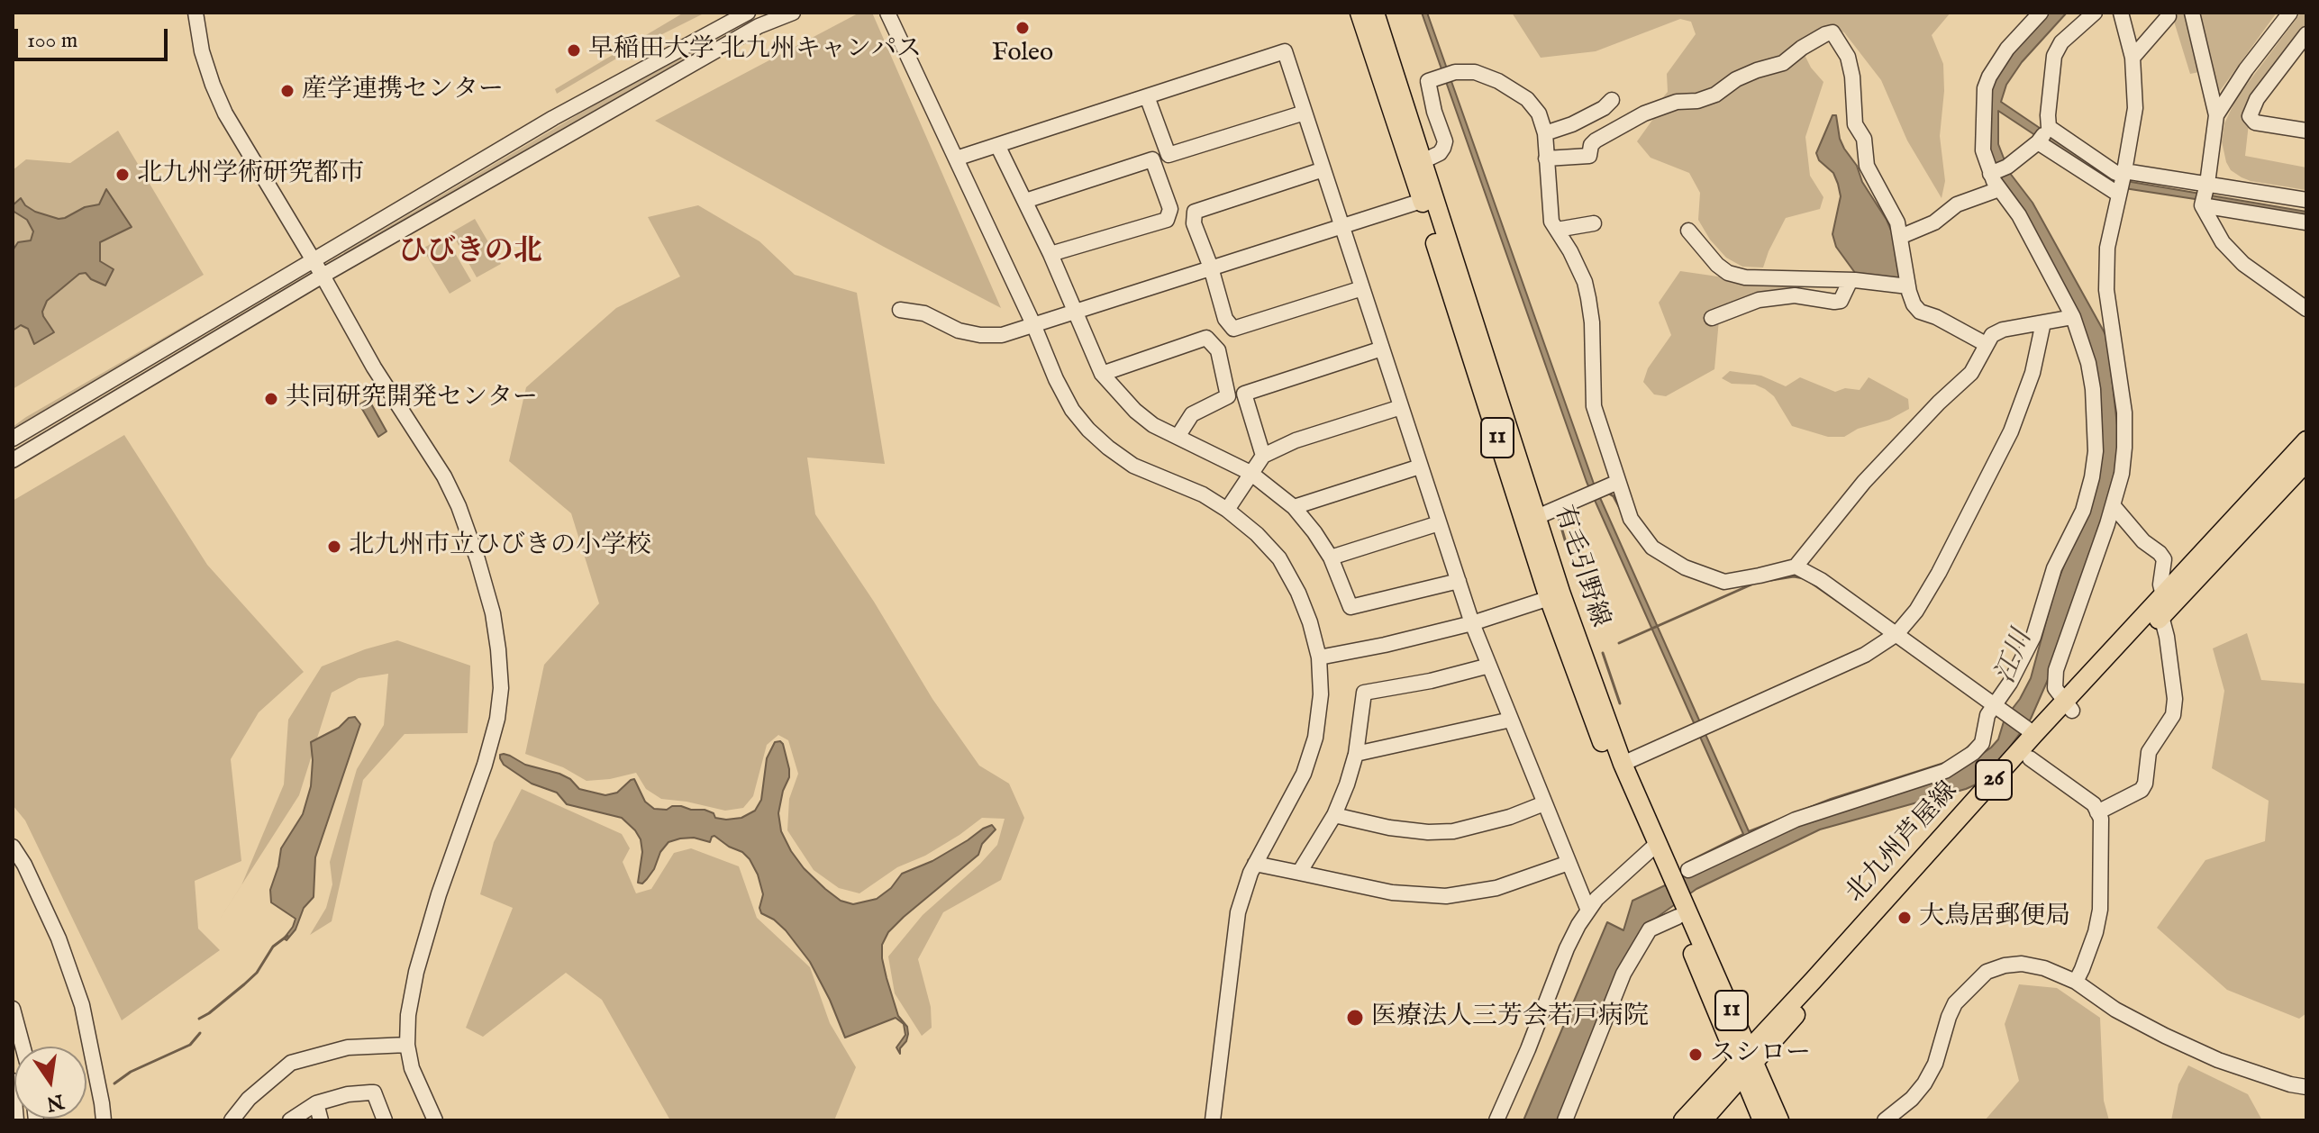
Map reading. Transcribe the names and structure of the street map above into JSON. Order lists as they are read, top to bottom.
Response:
{
  "streets": {
    "main road": [
      "11",
      "有毛引野線",
      "26",
      "北九州芦屋線"
    ]
  },
  "crossings": [
    ["有毛引野線", "北九州芦屋線"]
  ],
  "districts": ["ひびきの北"],
  "water": ["江川"],
  "places": [
    "Foleo",
    "早稲田大学 北九州キャンパス",
    "産学連携センター",
    "北九州学術研究都市",
    "共同研究開発センター",
    "北九州市立ひびきの小学校",
    "大鳥居郵便局",
    "医療法人三芳会若戸病院",
    "スシロー"
  ],
  "scale_bar": "100 m",
  "north": "bottom"
}
